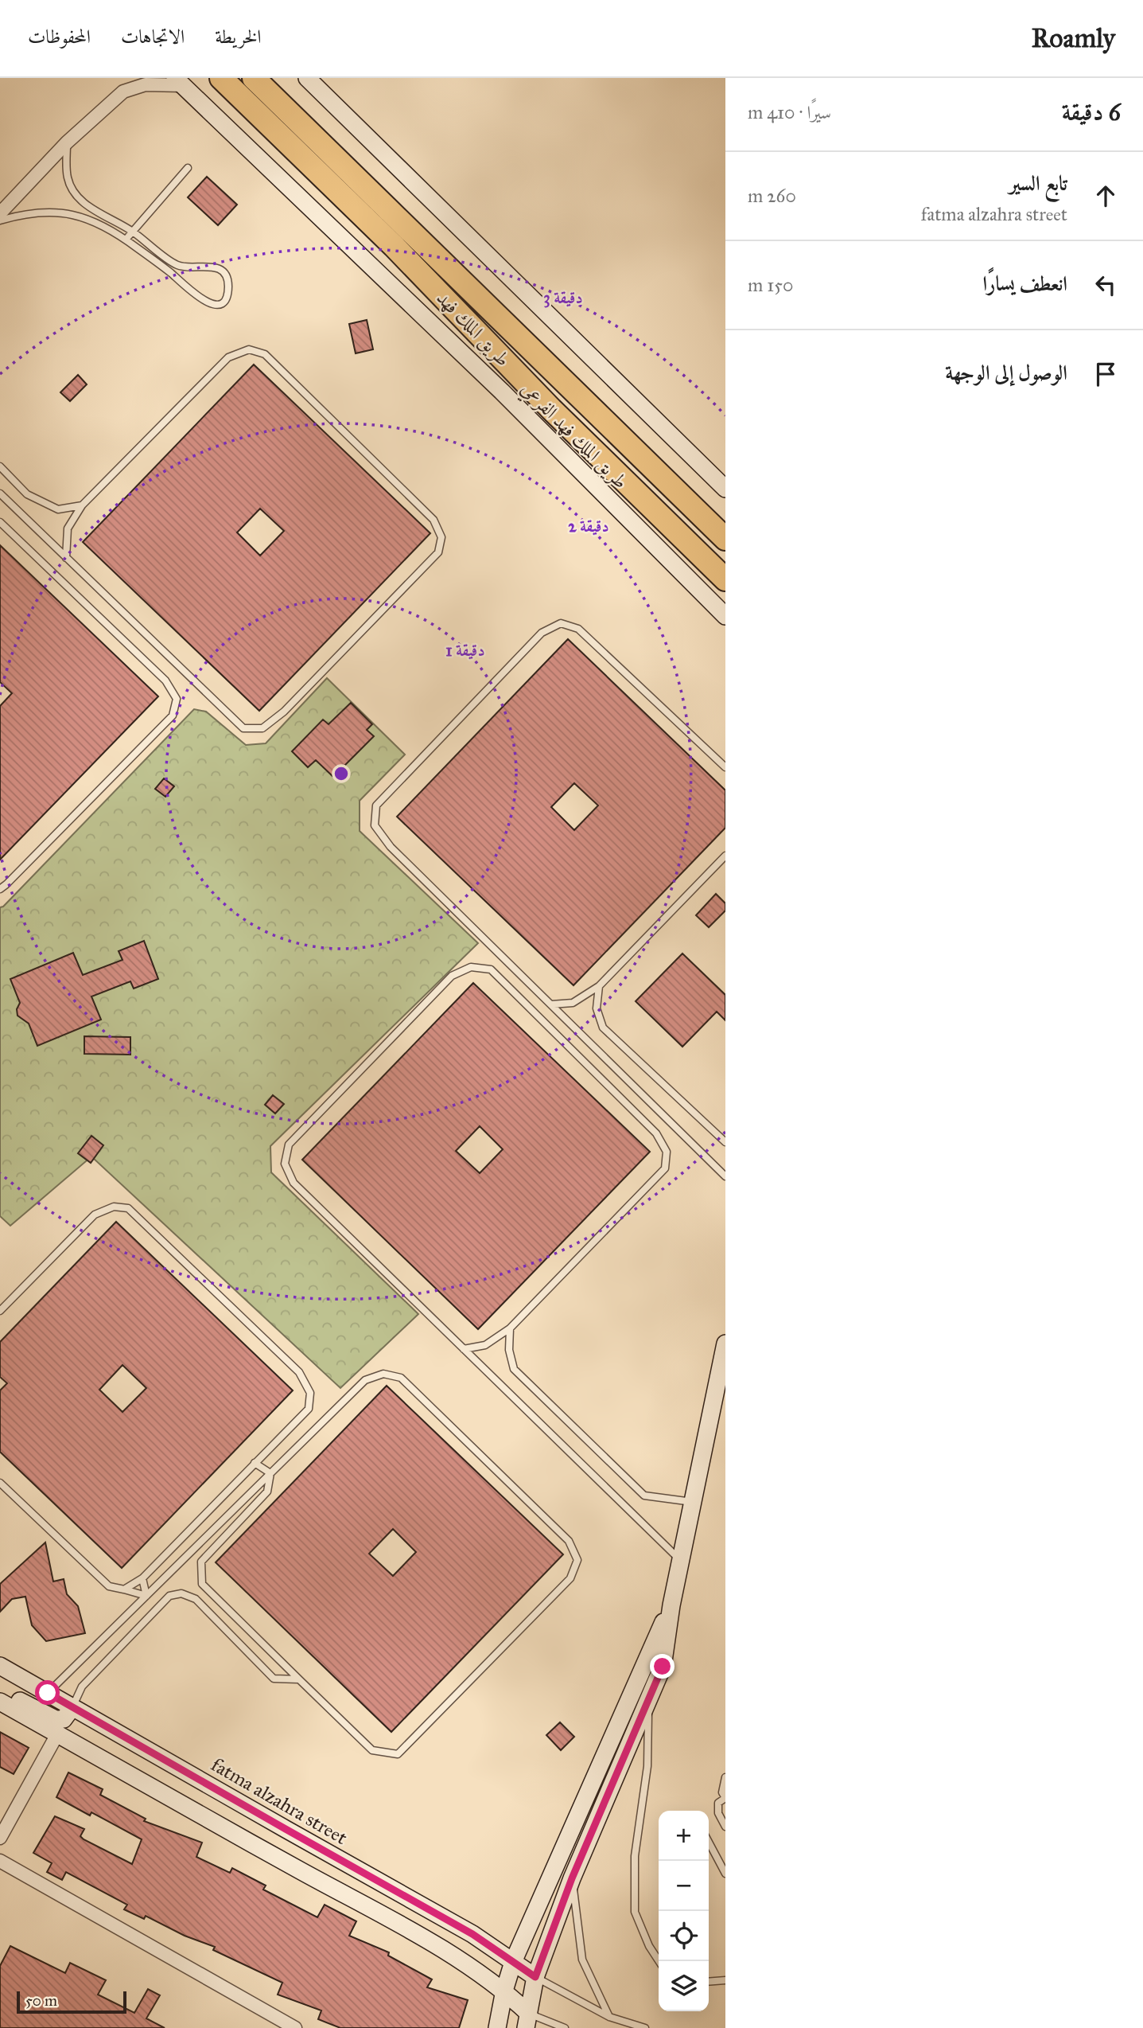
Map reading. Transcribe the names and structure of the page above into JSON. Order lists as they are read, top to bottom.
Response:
{
  "streets": {
    "highway": ["طريق الملك فهد"],
    "street": ["طريق الملك فهد الفرعي", "fatma alzahra street"]
  },
  "scale_bar": "50 m",
  "page": {
    "header": "Roamly",
    "nav": ["الخريطة", "الاتجاهات", "المحفوظات"],
    "heading": ["6 دقيقة", "سيرًا · 410 m"],
    "list": [
      ["تابع السير", "fatma alzahra street", "260 m"],
      ["انعطف يسارًا", "150 m"],
      "الوصول إلى الوجهة"
    ],
    "map_buttons": ["+", "−"],
    "scale": "50 m"
  },
  "rings": ["3 دقيقة", "2 دقيقة", "1 دقيقة"]
}
